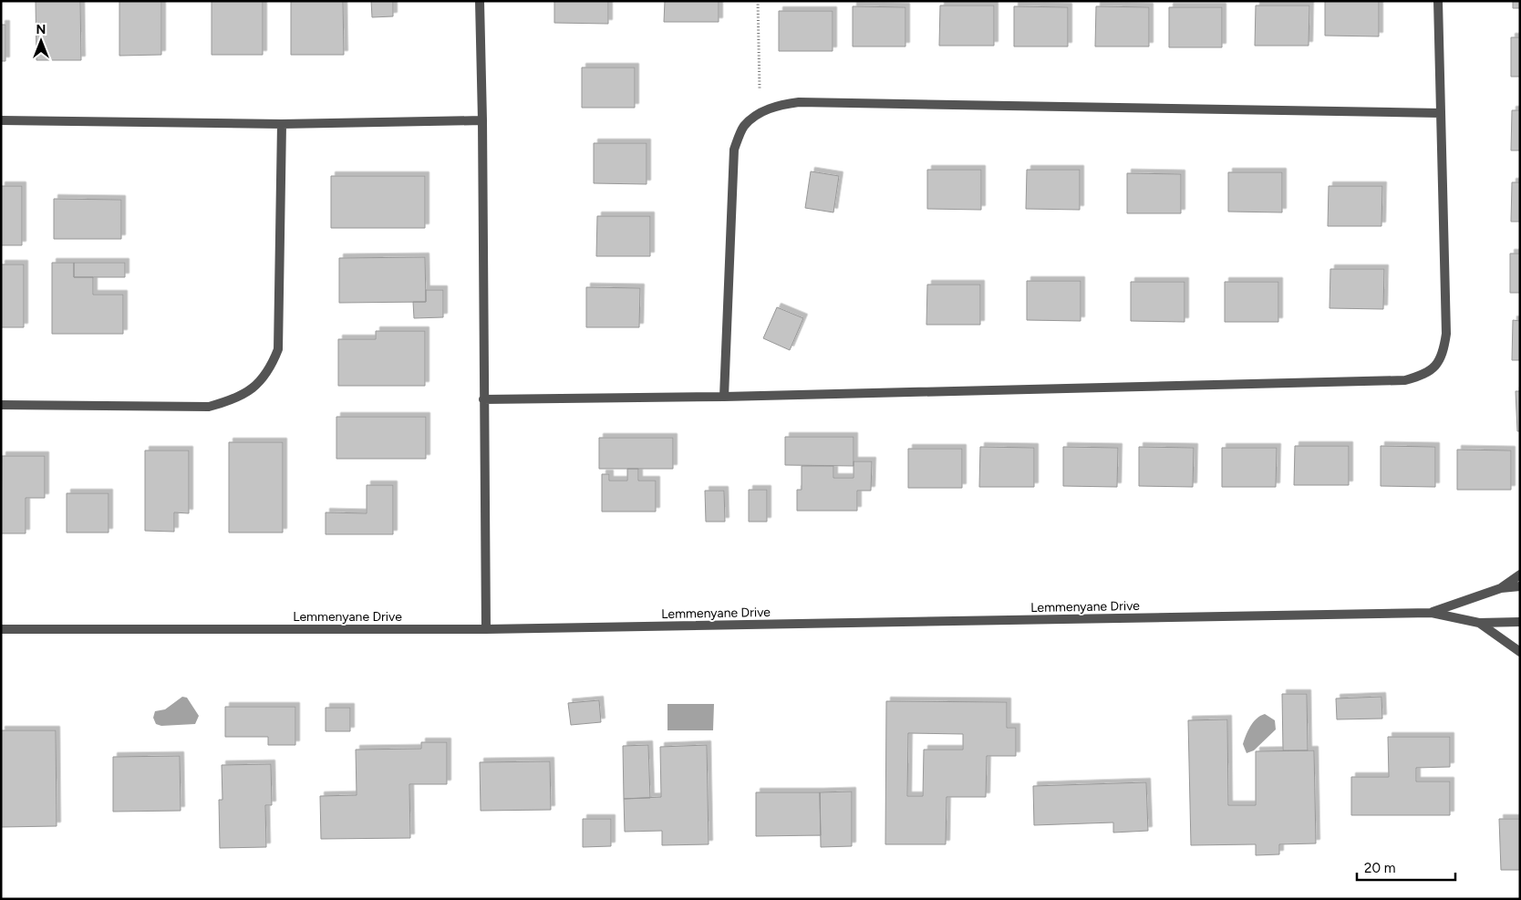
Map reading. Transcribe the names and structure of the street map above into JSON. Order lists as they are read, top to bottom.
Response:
{
  "streets": {
    "street": ["Lemmenyane Drive"]
  },
  "scale_bar": "20 m",
  "north": "top"
}
